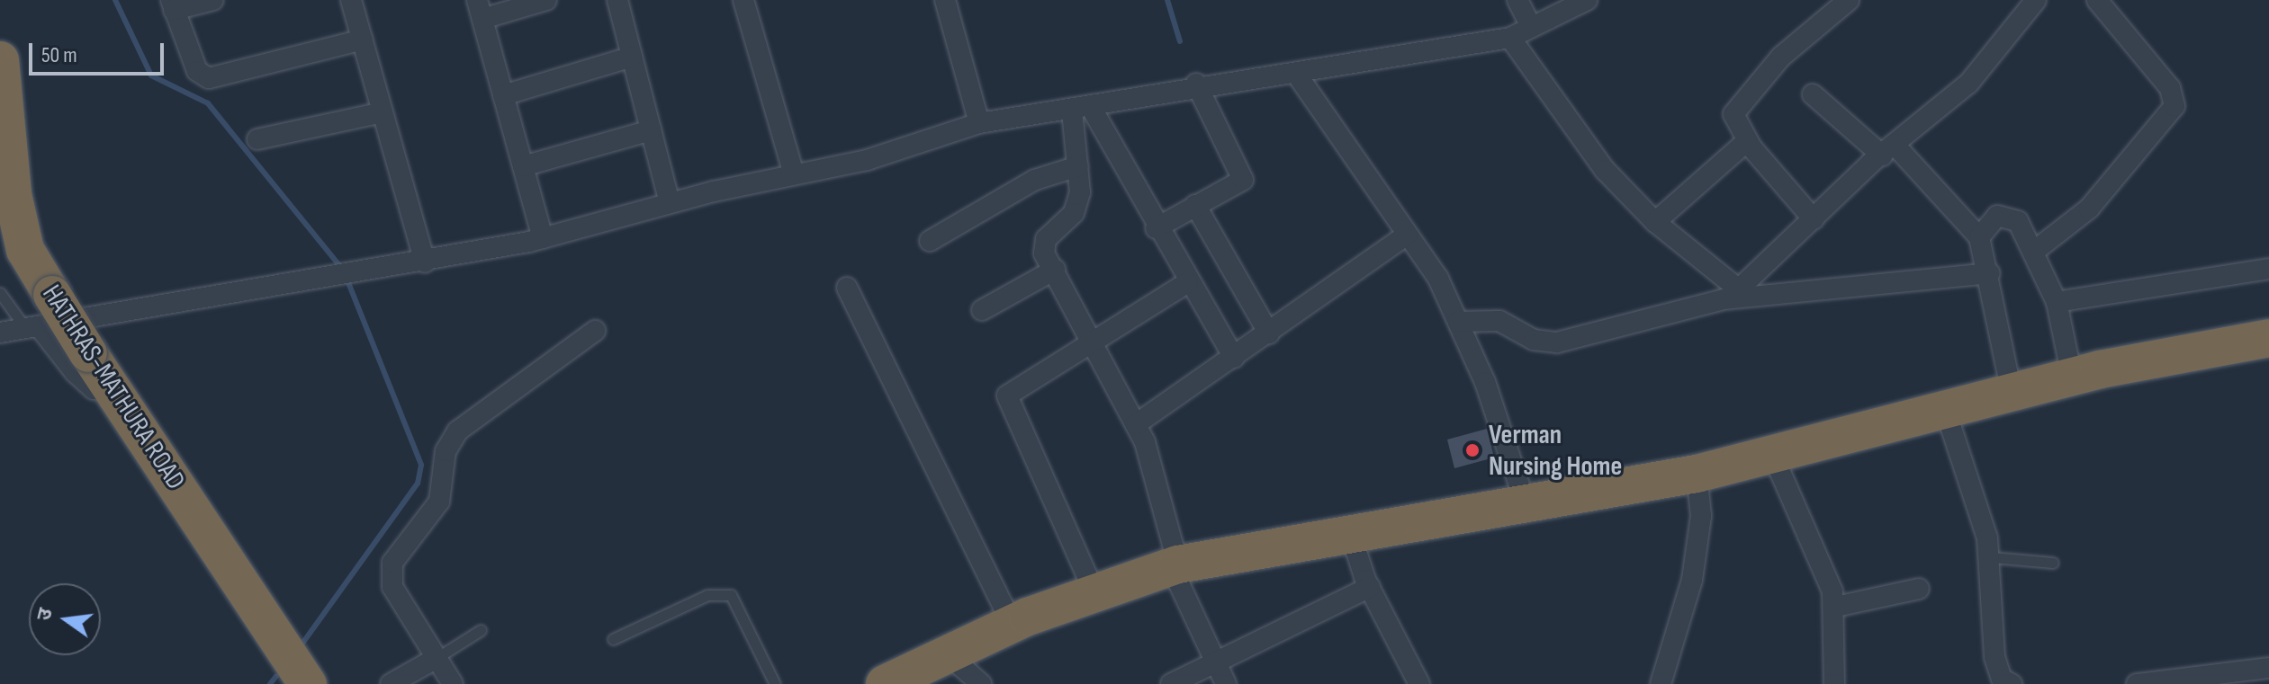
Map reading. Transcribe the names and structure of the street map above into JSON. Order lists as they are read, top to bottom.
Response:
{
  "streets": {
    "highway": ["HATHRAS-MATHURA ROAD"]
  },
  "places": ["Verman Nursing Home"],
  "scale_bar": "50 m",
  "north": "left"
}
